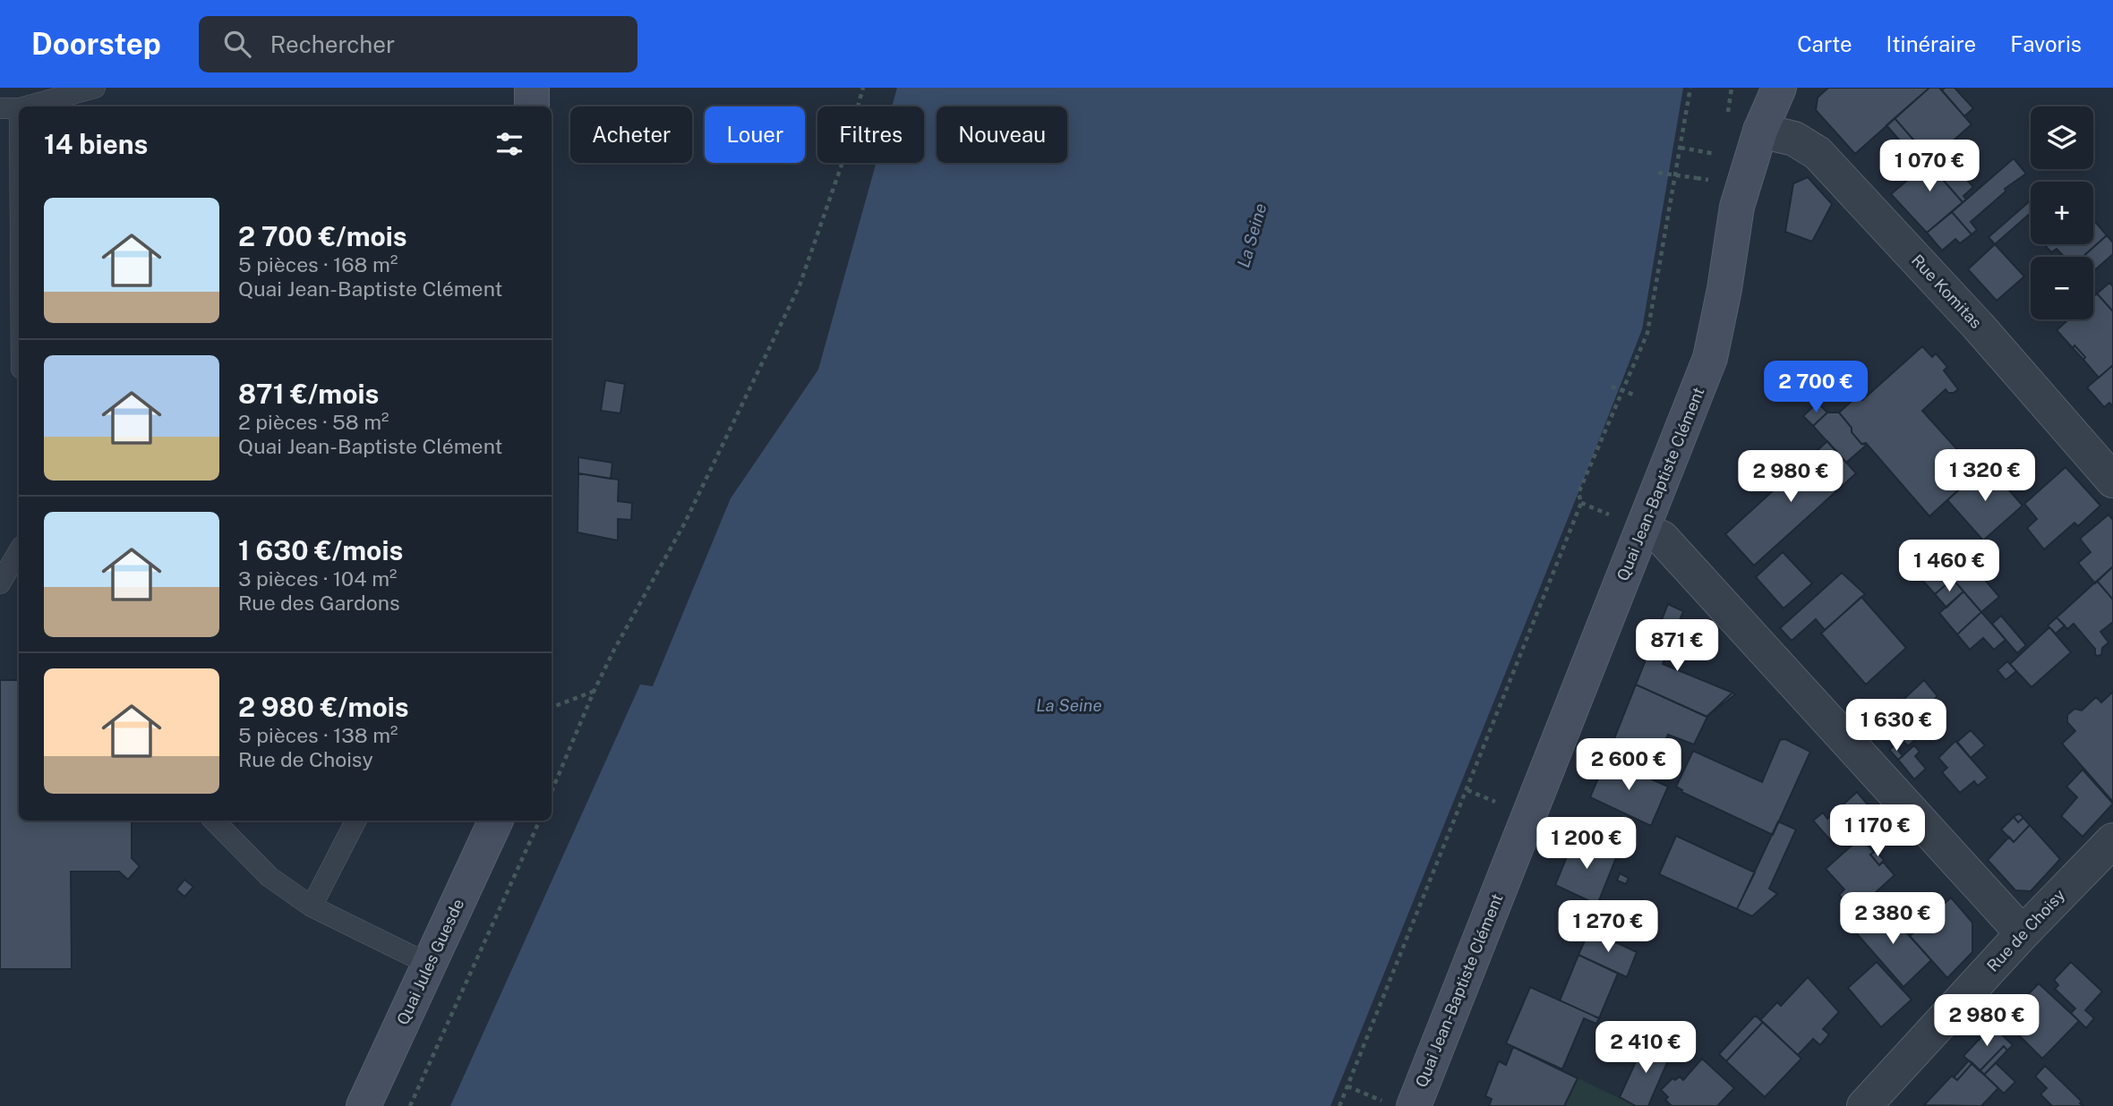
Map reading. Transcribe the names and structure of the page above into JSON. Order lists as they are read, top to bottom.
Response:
{
  "streets": {
    "main road": ["Quai Jean-Baptiste Clément", "Quai Jules Guesde"],
    "street": ["Rue Komitas", "Rue de Choisy"]
  },
  "crossings": [
    ["Rue Komitas", "Quai Jean-Baptiste Clément"]
  ],
  "water": ["La Seine"],
  "page": {
    "header": "Doorstep",
    "search": "Rechercher",
    "nav": ["Carte", "Itinéraire", "Favoris"],
    "map_buttons": ["+", "−"],
    "chip": [
      "Acheter",
      "Louer",
      "Filtres",
      "Nouveau"
    ],
    "heading": "14 biens",
    "price": [
      "1 070 €",
      "2 700 €",
      "1 320 €",
      "2 980 €",
      "1 460 €",
      "871 €",
      "1 630 €",
      "2 600 €",
      "1 170 €",
      "1 200 €",
      "2 380 €",
      "1 270 €",
      "2 980 €",
      "2 410 €"
    ],
    "list": [
      {
        "name": "2 700 €/mois",
        "note": "5 pièces · 168 m² · Quai Jean-Baptiste Clément"
      },
      {
        "name": "871 €/mois",
        "note": "2 pièces · 58 m² · Quai Jean-Baptiste Clément"
      },
      {
        "name": "1 630 €/mois",
        "note": "3 pièces · 104 m² · Rue des Gardons"
      },
      {
        "name": "2 980 €/mois",
        "note": "5 pièces · 138 m² · Rue de Choisy"
      }
    ]
  }
}
